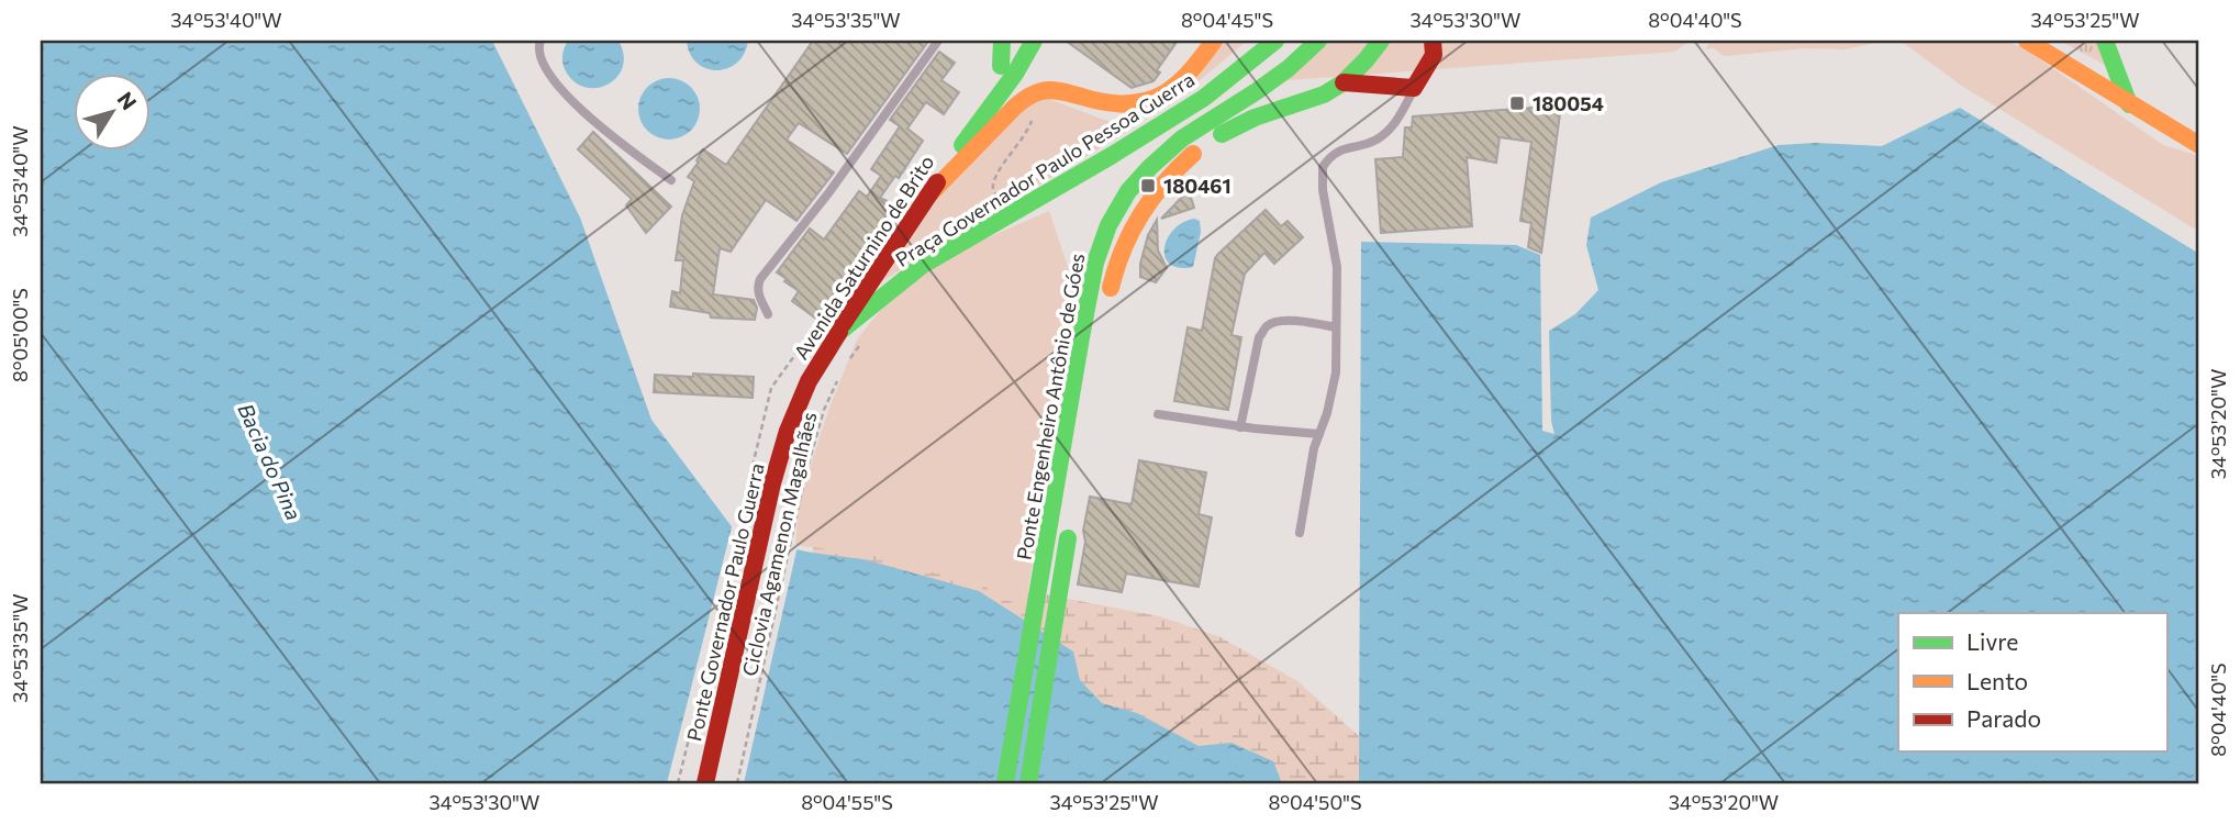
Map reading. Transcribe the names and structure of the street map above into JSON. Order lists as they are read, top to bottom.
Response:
{
  "streets": {
    "main road": [
      "Praça Governador Paulo Pessoa Guerra",
      "Avenida Saturnino de Brito",
      "Ponte Engenheiro Antônio de Góes",
      "Ponte Governador Paulo Guerra"
    ],
    "path": ["Ciclovia Agamenon Magalhães"]
  },
  "crossings": [
    ["Praça Governador Paulo Pessoa Guerra", "Avenida Saturnino de Brito"],
    ["Avenida Saturnino de Brito", "Ponte Governador Paulo Guerra"]
  ],
  "water": ["Bacia do Pina"],
  "places": {
    "transit": ["180054", "180461"]
  },
  "legend": ["Livre", "Lento", "Parado"],
  "north": "top right",
  "coordinates": [
    "34°53'40\"W",
    "34°53'35\"W",
    "8°04'45\"S",
    "34°53'30\"W",
    "8°04'40\"S",
    "34°53'25\"W",
    "8°05'00\"S",
    "34°53'20\"W",
    "8°04'55\"S",
    "8°04'50\"S"
  ]
}
